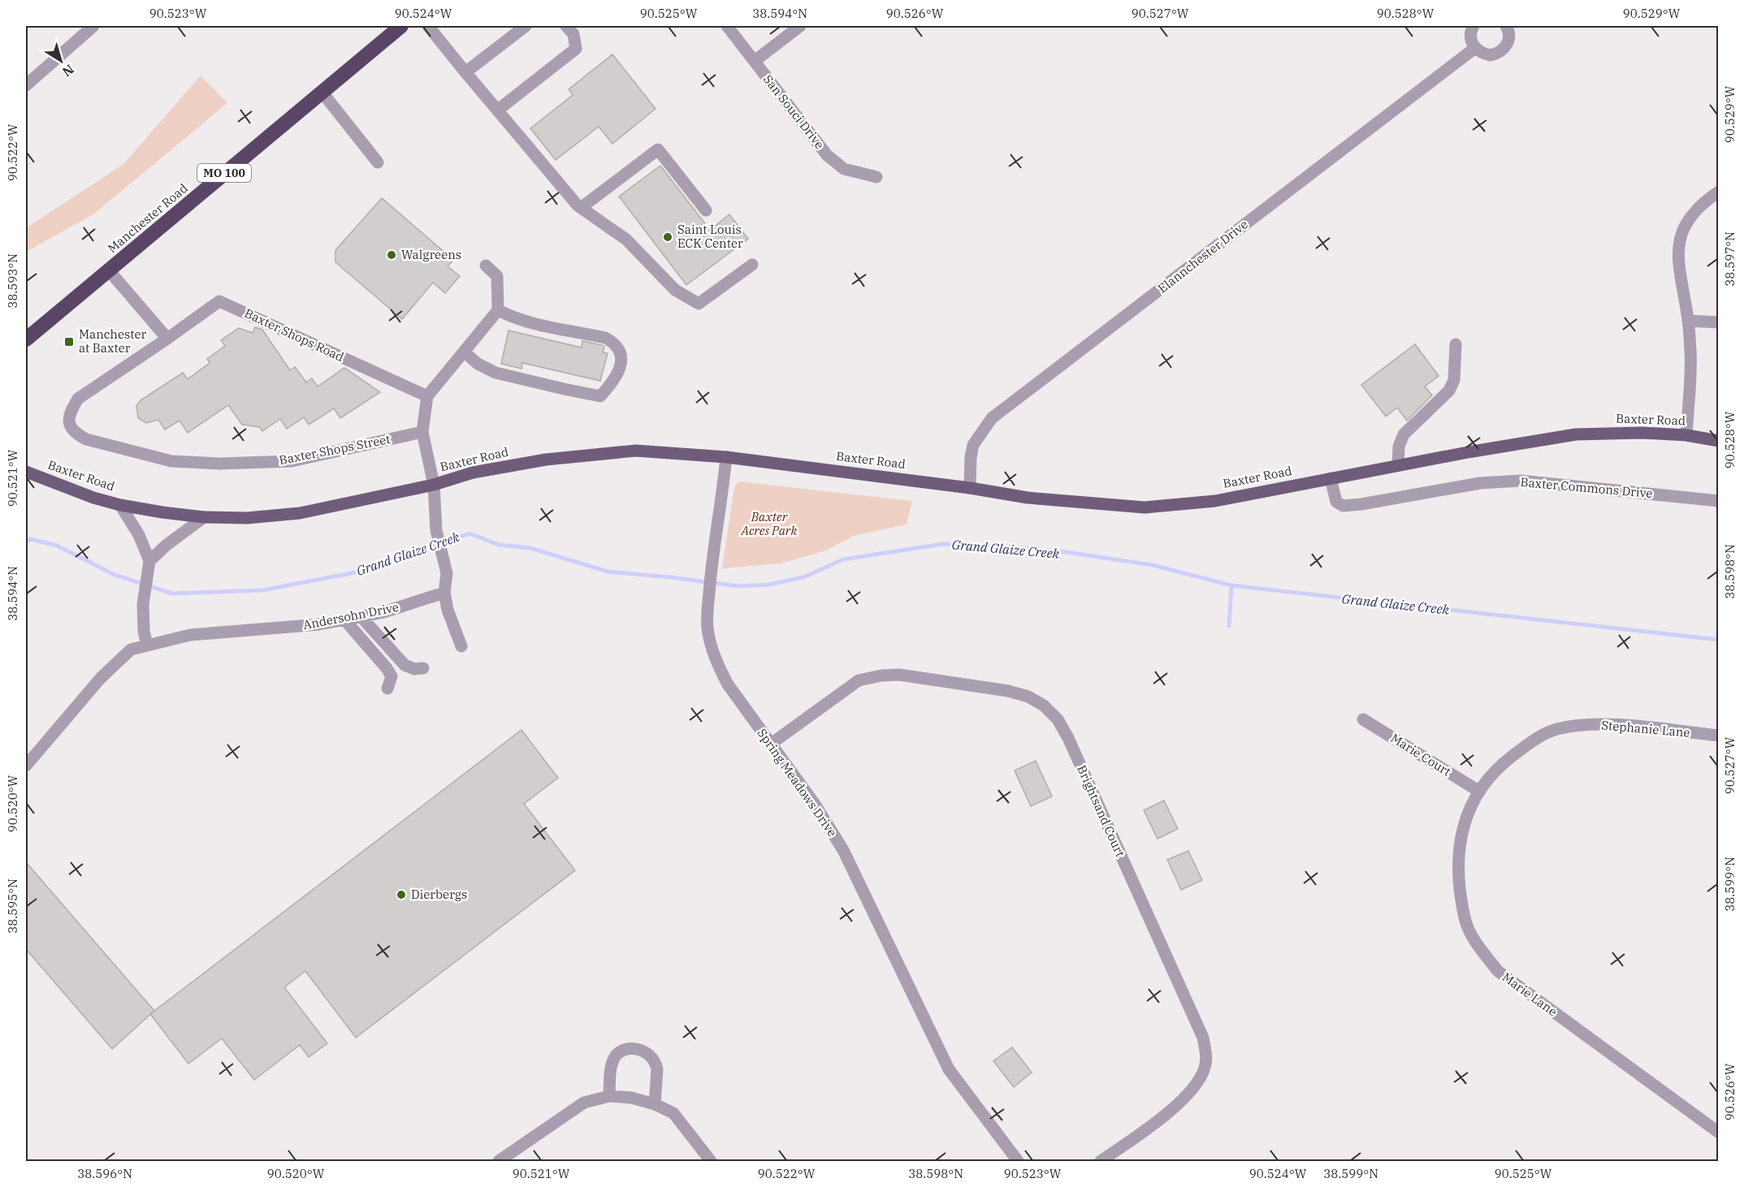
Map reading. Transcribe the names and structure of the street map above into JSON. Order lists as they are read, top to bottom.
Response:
{
  "streets": {
    "highway": ["MO 100", "Manchester Road"],
    "main road": ["Baxter Road"],
    "street": [
      "San Souci Drive",
      "Elannchester Drive",
      "Baxter Shops Road",
      "Baxter Shops Street",
      "Baxter Commons Drive",
      "Andersohn Drive",
      "Stephanie Lane",
      "Marie Court",
      "Spring Meadows Drive",
      "Brightsand Court",
      "Marie Lane"
    ]
  },
  "crossings": [
    ["Elannchester Drive", "Baxter Road"],
    ["Baxter Shops Road", "Baxter Shops Street"],
    ["Baxter Road", "Baxter Commons Drive"],
    ["Baxter Road", "Spring Meadows Drive"],
    ["Stephanie Lane", "Marie Court"],
    ["Stephanie Lane", "Marie Lane"],
    ["Marie Court", "Marie Lane"],
    ["Spring Meadows Drive", "Brightsand Court"]
  ],
  "water": ["Grand Glaize Creek"],
  "parks": ["Baxter Acres Park"],
  "places": {
    "other": ["Saint Louis ECK Center", "Walgreens", "Dierbergs"],
    "transit": ["Manchester at Baxter"]
  },
  "north": "bottom right",
  "coordinates": [
    "90.523°W",
    "90.524°W",
    "90.525°W",
    "38.594°N",
    "90.526°W",
    "90.527°W",
    "90.528°W",
    "90.529°W",
    "90.522°W",
    "38.597°N",
    "38.593°N",
    "90.521°W",
    "38.598°N",
    "90.520°W",
    "38.599°N",
    "38.595°N",
    "38.596°N"
  ]
}
